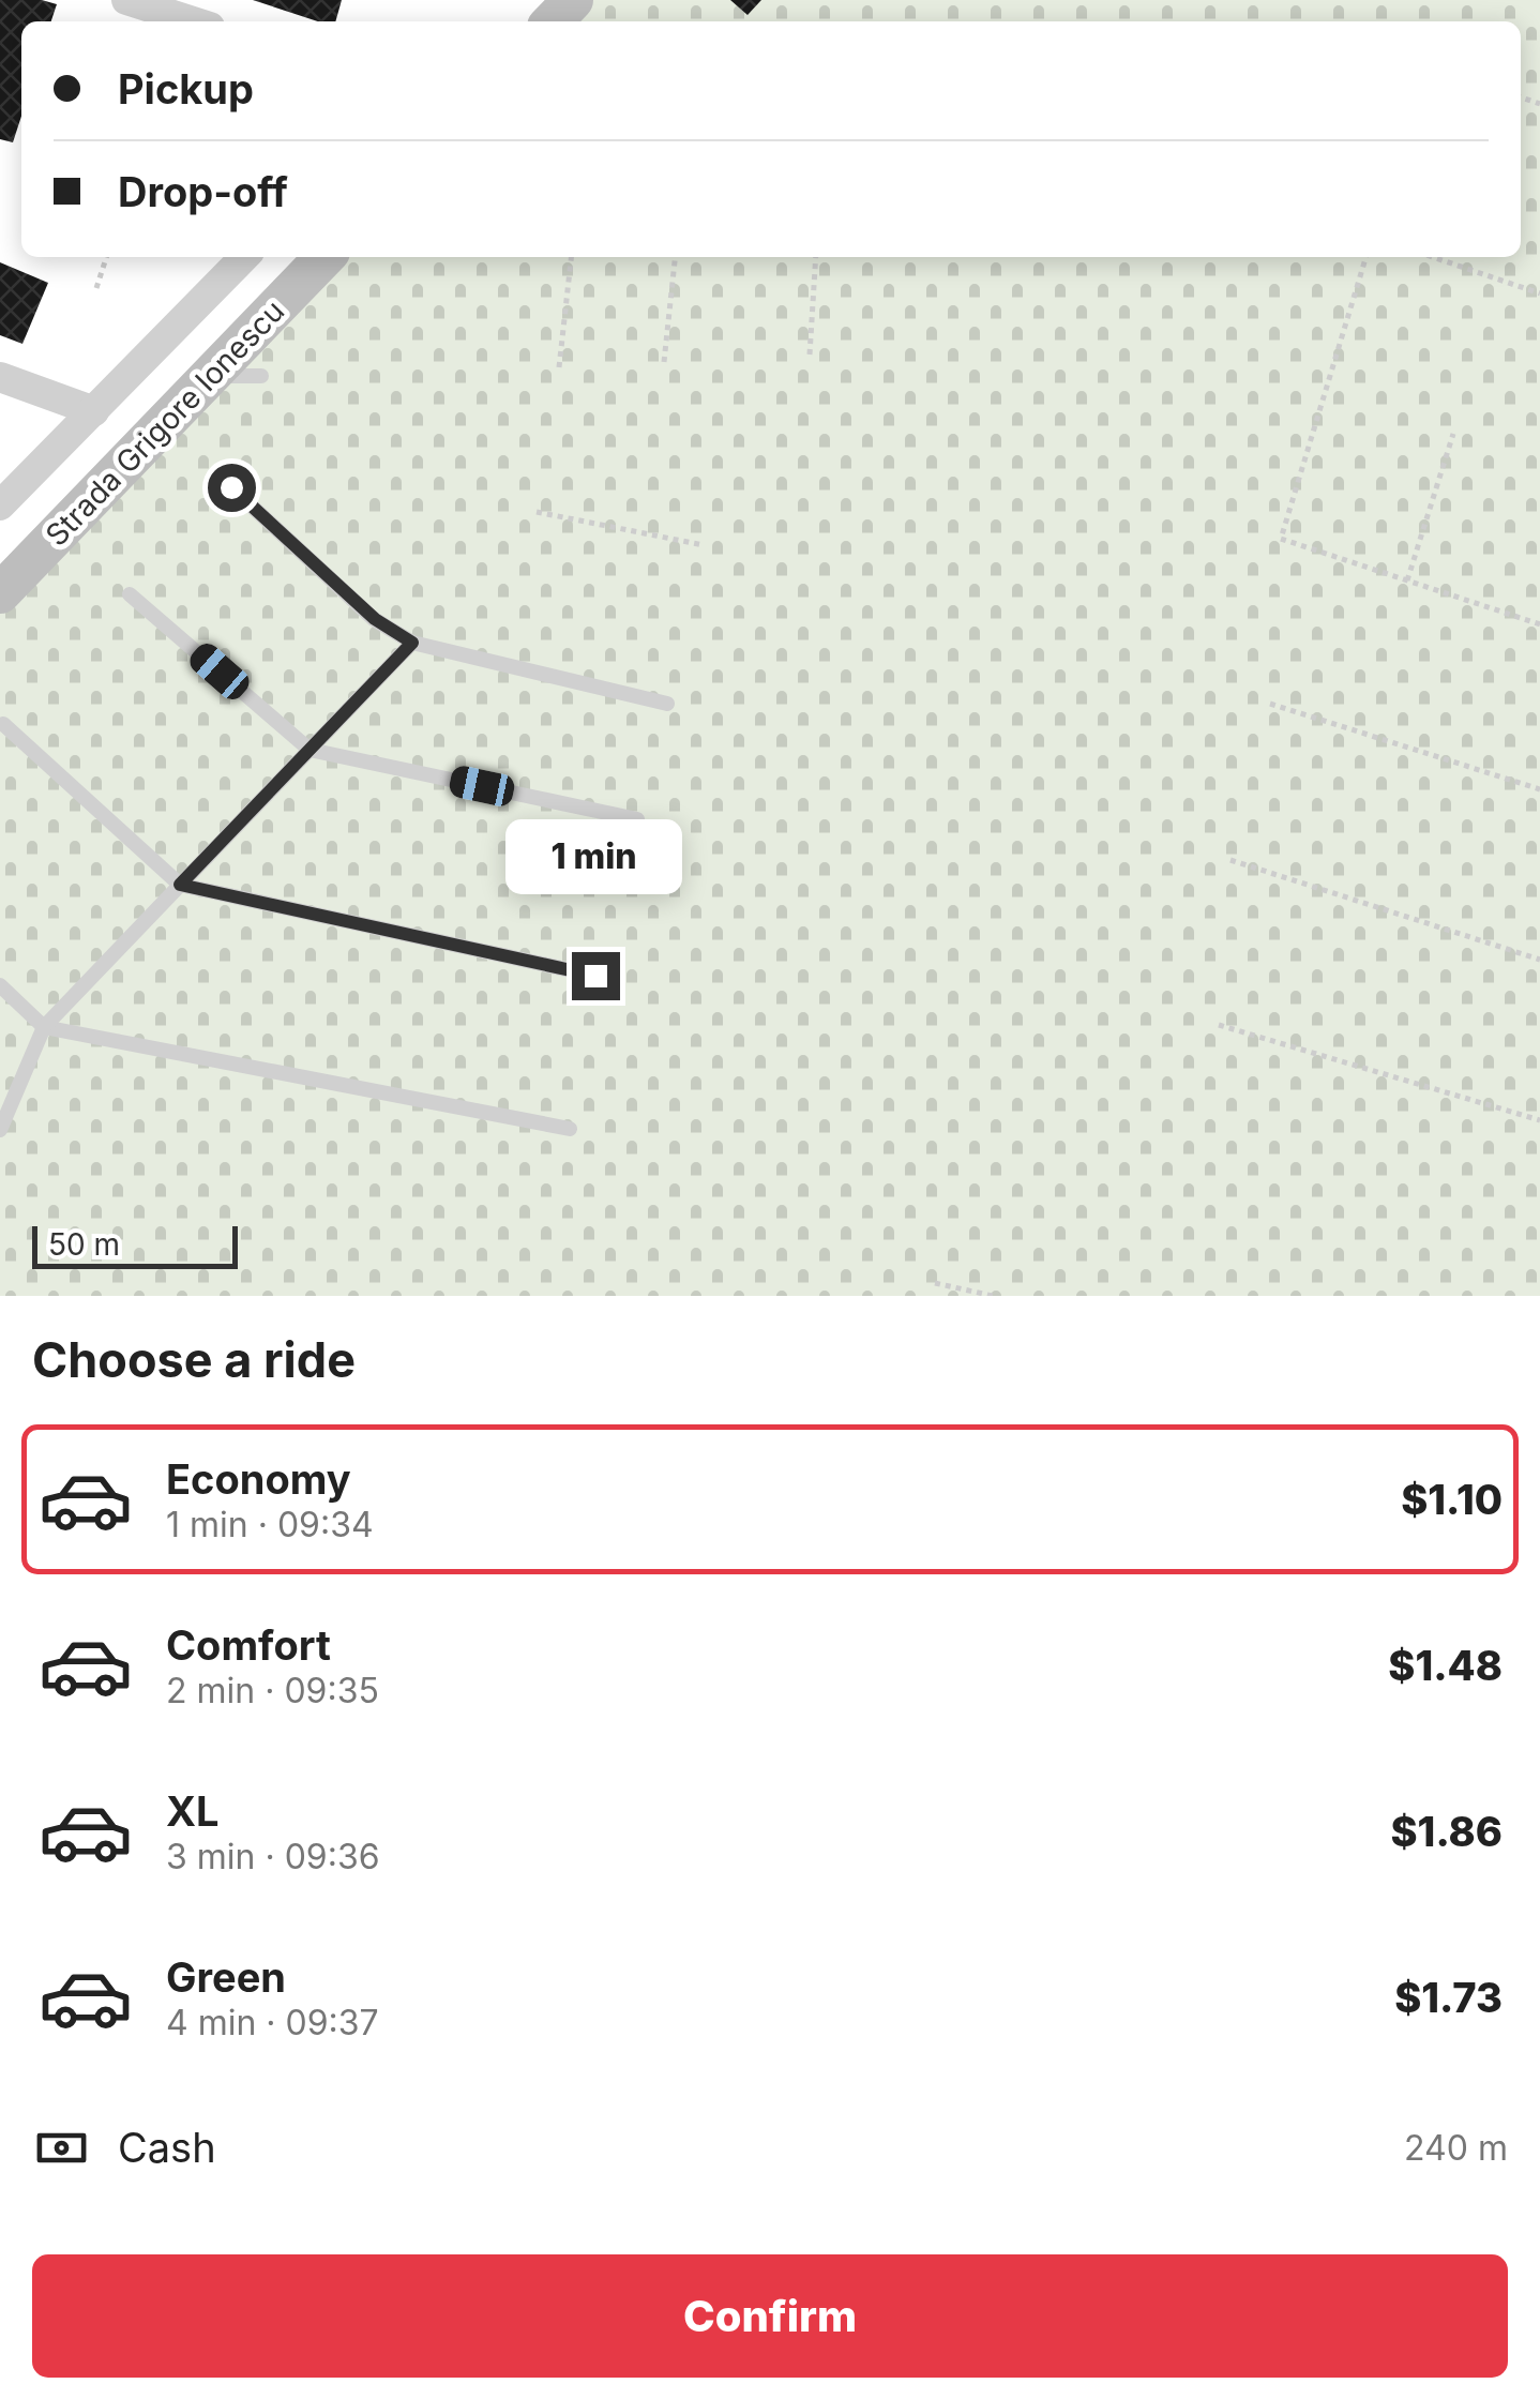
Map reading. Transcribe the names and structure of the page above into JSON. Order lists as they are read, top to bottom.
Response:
{
  "streets": {
    "main road": ["Strada Grigore Ionescu"]
  },
  "scale_bar": "50 m",
  "page": {
    "banner": ["Pickup", "Drop-off"],
    "bubble": "1 min",
    "scale": "50 m",
    "heading": "Choose a ride",
    "list": [
      {
        "name": "Economy",
        "note": "1 min · 09:34",
        "value": "$1.10"
      },
      {
        "name": "Comfort",
        "note": "2 min · 09:35",
        "value": "$1.48"
      },
      {
        "name": "XL",
        "note": "3 min · 09:36",
        "value": "$1.86"
      },
      {
        "name": "Green",
        "note": "4 min · 09:37",
        "value": "$1.73"
      }
    ],
    "pay": ["Cash", "240 m"],
    "buttons": "Confirm"
  }
}
